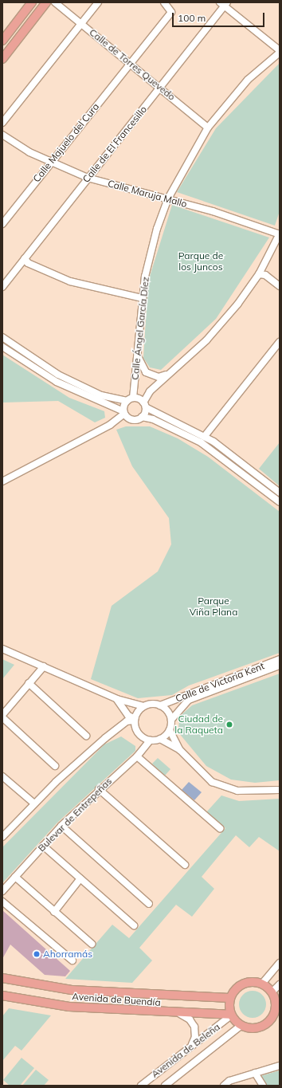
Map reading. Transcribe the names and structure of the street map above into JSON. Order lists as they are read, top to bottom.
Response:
{
  "streets": {
    "main road": ["Avenida de Buendía"],
    "street": [
      "Calle de Torres Quevedo",
      "Calle Majuelo del Cura",
      "Calle de El Francesillo",
      "Calle Maruja Mallo",
      "Calle Ángel García Díez",
      "Calle de Victoria Kent",
      "Bulevar de Entrepeñas",
      "Avenida de Beleña"
    ]
  },
  "crossings": [
    ["Calle de Torres Quevedo", "Calle Majuelo del Cura"],
    ["Calle de Torres Quevedo", "Calle de El Francesillo"],
    ["Calle de Torres Quevedo", "Calle Ángel García Díez"],
    ["Calle Majuelo del Cura", "Calle Maruja Mallo"],
    ["Calle de El Francesillo", "Calle Maruja Mallo"],
    ["Calle Maruja Mallo", "Calle Ángel García Díez"],
    ["Calle de Victoria Kent", "Bulevar de Entrepeñas"],
    ["Avenida de Buendía", "Avenida de Beleña"]
  ],
  "parks": ["Parque de los Juncos", "Parque Viña Plana"],
  "places": ["Ciudad de la Raqueta", "Ahorramás"],
  "scale_bar": "100 m"
}
